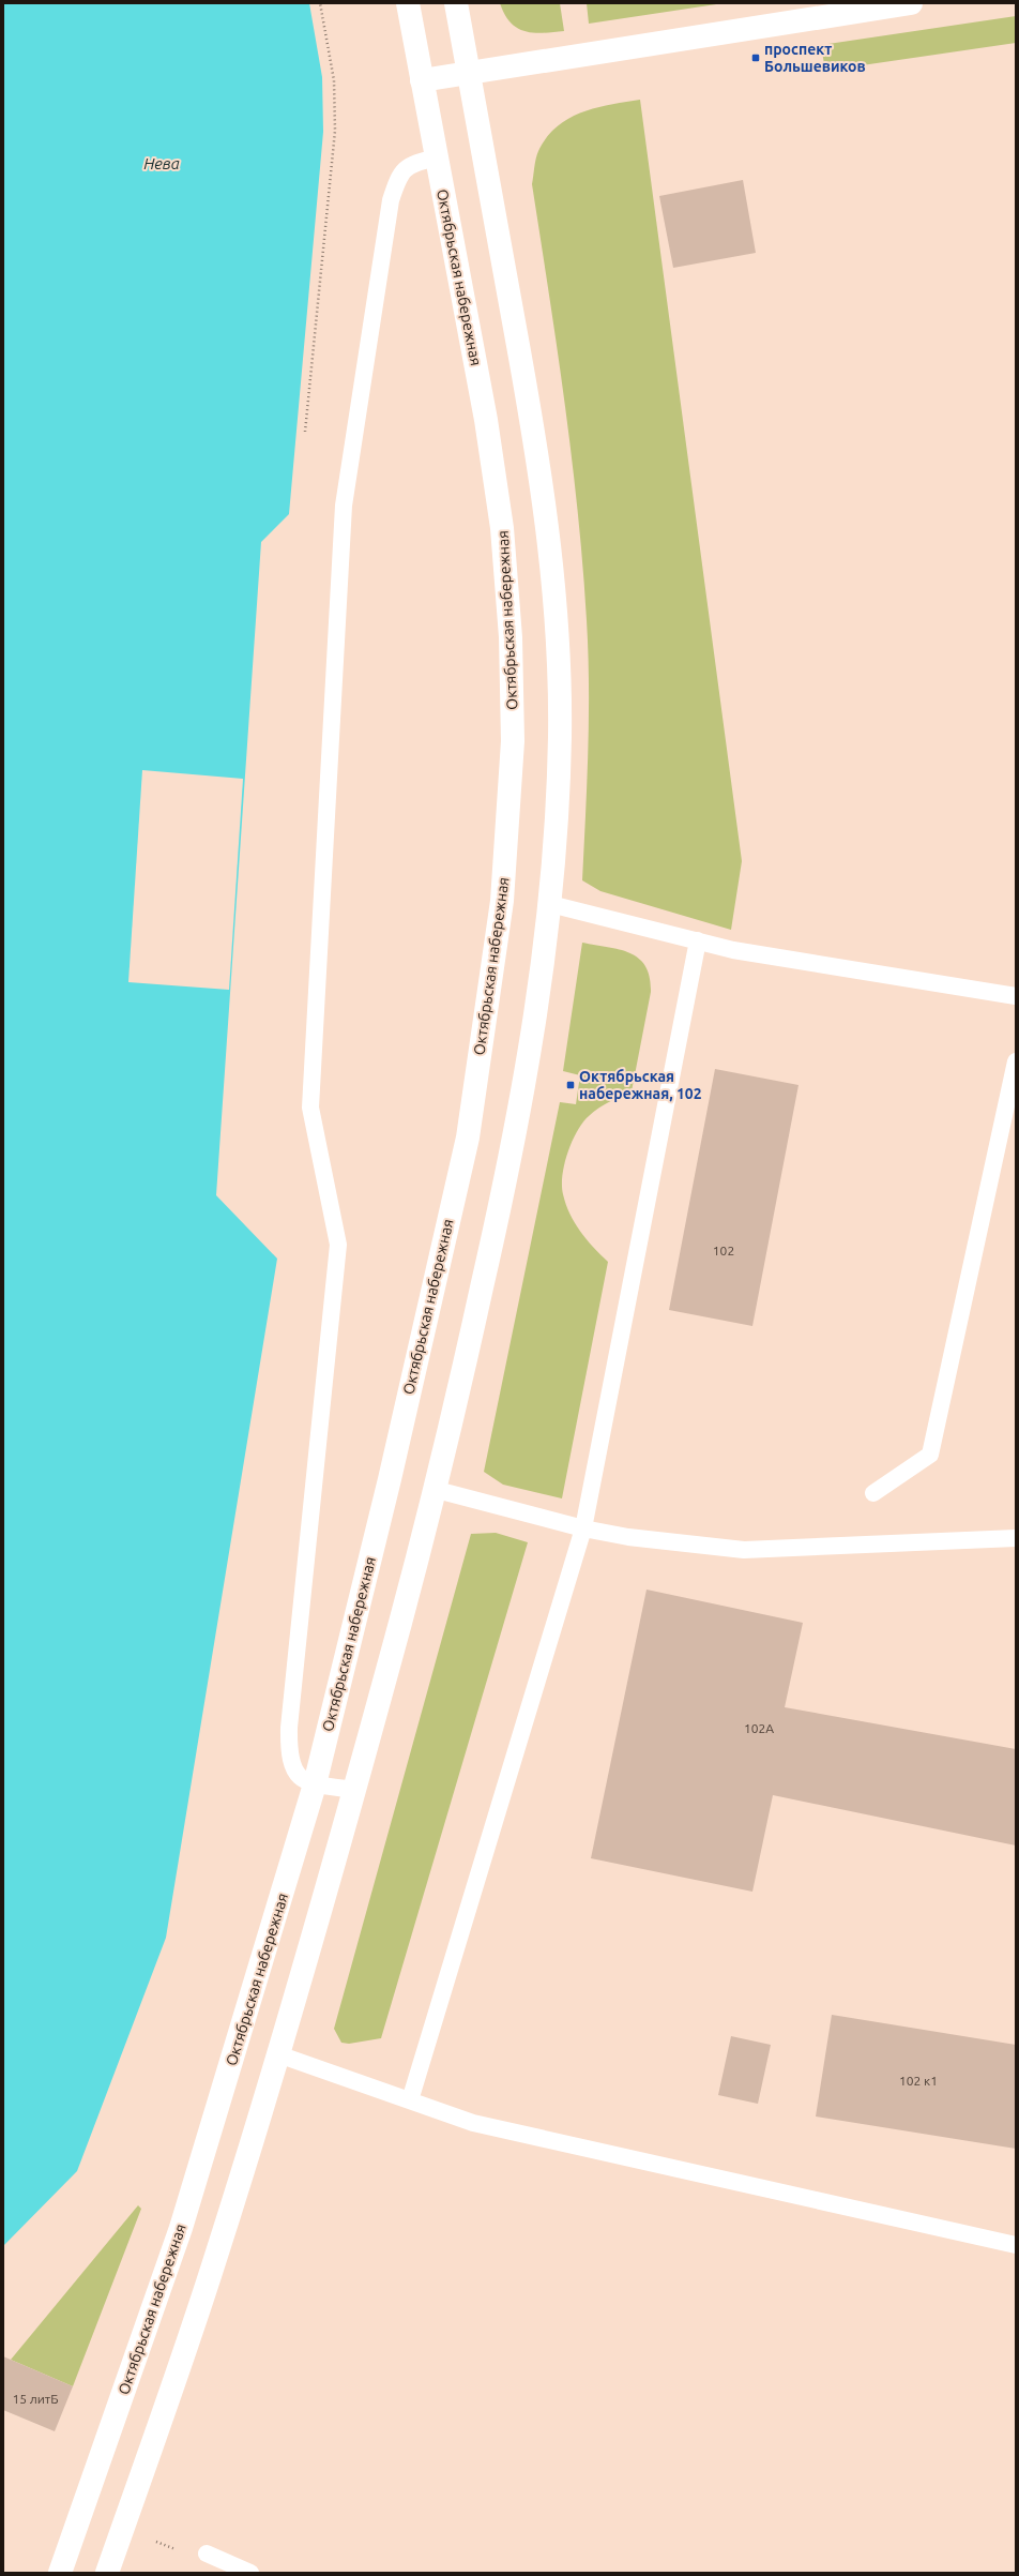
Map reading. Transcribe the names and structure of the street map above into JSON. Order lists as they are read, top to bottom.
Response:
{
  "streets": {
    "main road": ["Октябрьская набережная"]
  },
  "water": ["Нева"],
  "places": {
    "transit": ["проспект Большевиков", "Октябрьская набережная, 102"]
  },
  "house_numbers": [
    "102",
    "102А",
    "102 к1",
    "15 литБ"
  ]
}
